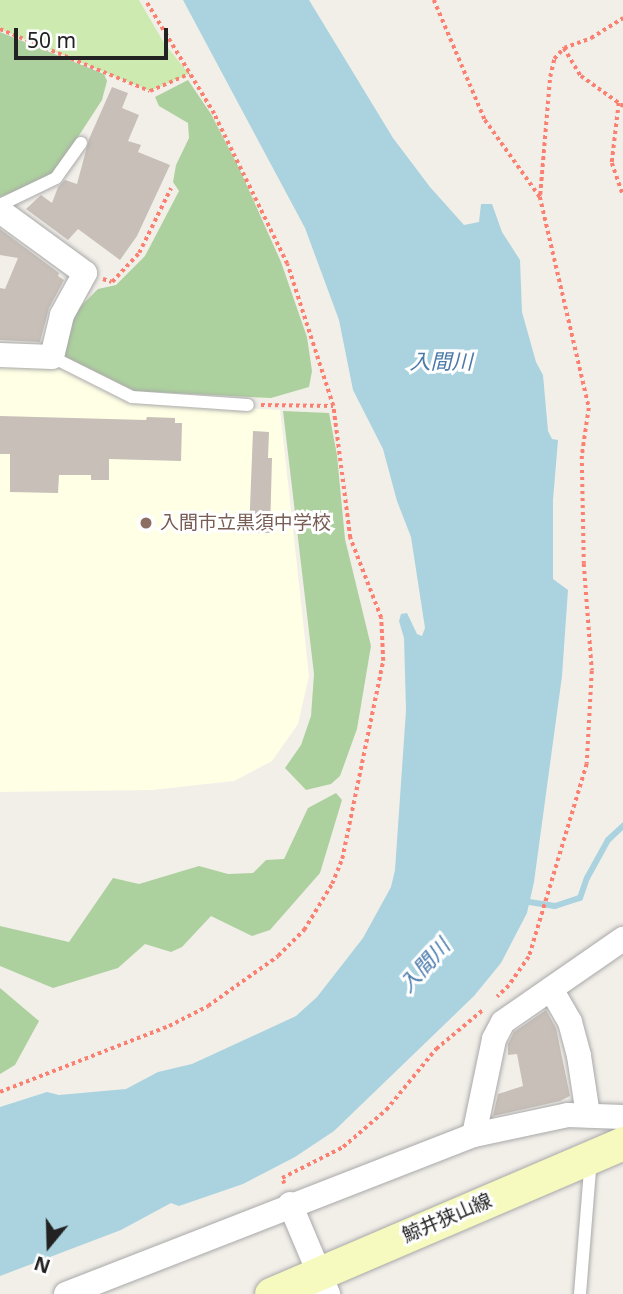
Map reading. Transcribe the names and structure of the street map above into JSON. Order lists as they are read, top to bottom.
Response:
{
  "streets": {
    "main road": ["鯨井狭山線"]
  },
  "water": ["入間川"],
  "places": ["入間市立黒須中学校"],
  "scale_bar": "50 m",
  "north": "bottom"
}
